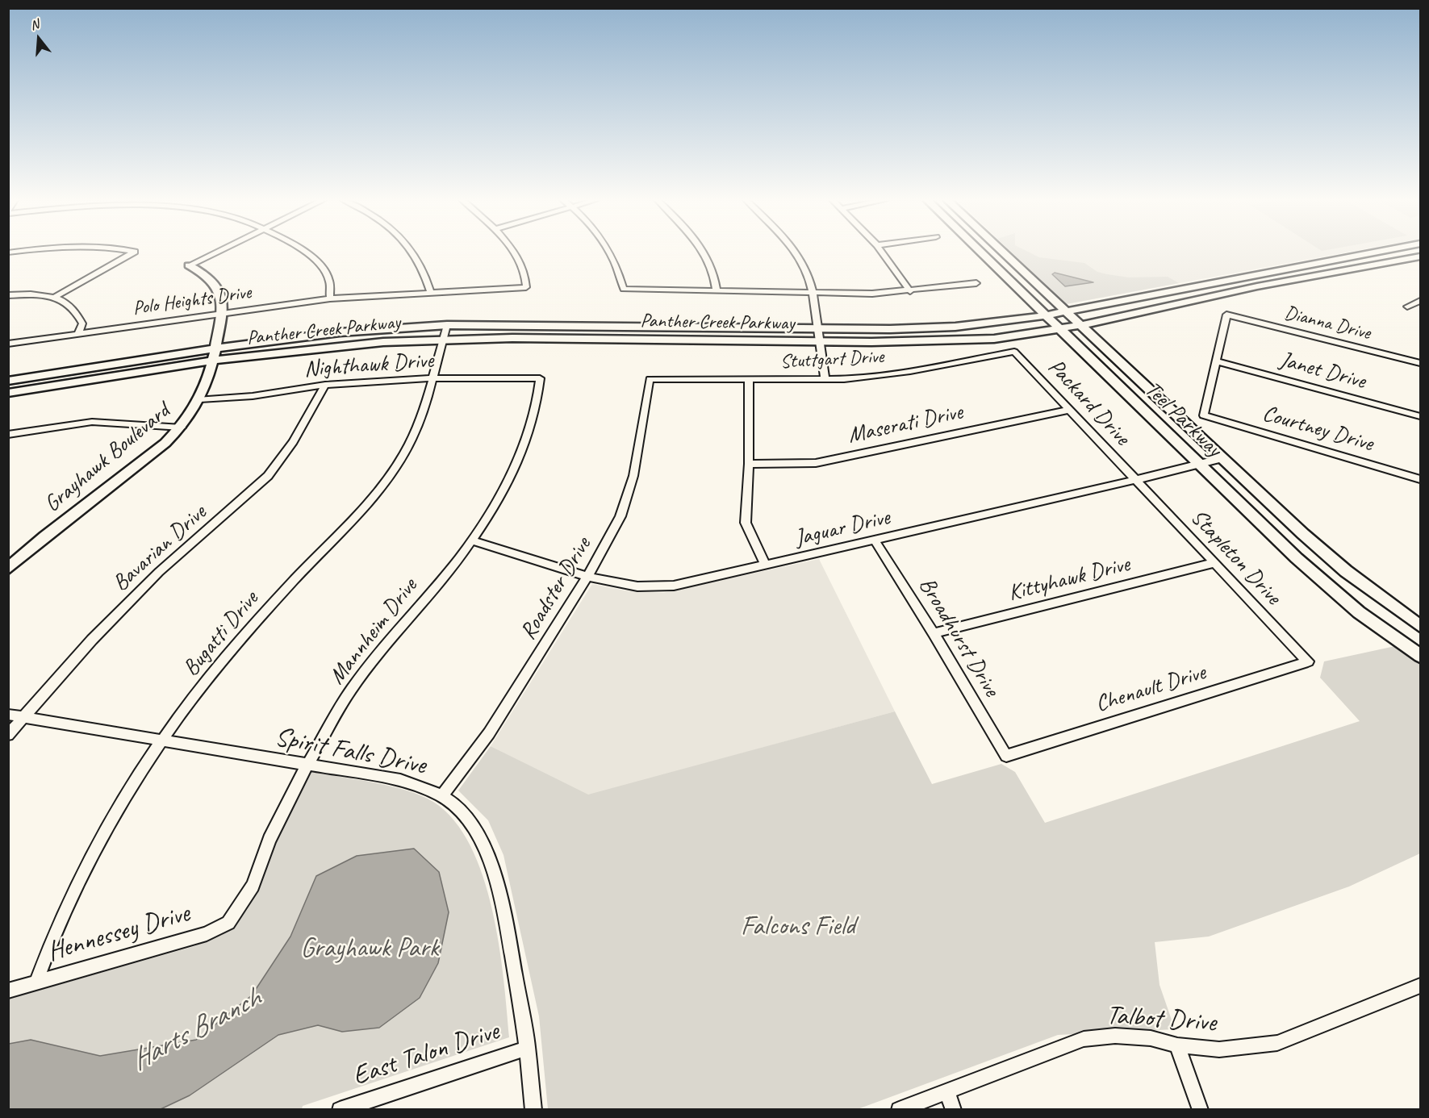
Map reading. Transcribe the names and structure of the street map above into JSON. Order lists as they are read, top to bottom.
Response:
{
  "streets": {
    "main road": ["Panther Creek Parkway", "Teel Parkway", "Grayhawk Boulevard"],
    "street": [
      "Polo Heights Drive",
      "Dianna Drive",
      "Stuttgart Drive",
      "Nighthawk Drive",
      "Janet Drive",
      "Packard Drive",
      "Maserati Drive",
      "Courtney Drive",
      "Jaguar Drive",
      "Bavarian Drive",
      "Stapleton Drive",
      "Kittyhawk Drive",
      "Roadster Drive",
      "Mannheim Drive",
      "Bugatti Drive",
      "Broadhurst Drive",
      "Chenault Drive",
      "Spirit Falls Drive",
      "Hennessey Drive",
      "Talbot Drive",
      "East Talon Drive"
    ]
  },
  "crossings": [
    ["Polo Heights Drive", "Grayhawk Boulevard"],
    ["Panther Creek Parkway", "Teel Parkway"],
    ["Panther Creek Parkway", "Grayhawk Boulevard"],
    ["Panther Creek Parkway", "Bugatti Drive"],
    ["Dianna Drive", "Janet Drive"],
    ["Dianna Drive", "Courtney Drive"],
    ["Stuttgart Drive", "Packard Drive"],
    ["Stuttgart Drive", "Roadster Drive"],
    ["Nighthawk Drive", "Grayhawk Boulevard"],
    ["Nighthawk Drive", "Bavarian Drive"],
    ["Nighthawk Drive", "Mannheim Drive"],
    ["Nighthawk Drive", "Bugatti Drive"],
    ["Janet Drive", "Courtney Drive"],
    ["Packard Drive", "Maserati Drive"],
    ["Packard Drive", "Jaguar Drive"],
    ["Packard Drive", "Stapleton Drive"],
    ["Teel Parkway", "Jaguar Drive"],
    ["Jaguar Drive", "Stapleton Drive"],
    ["Jaguar Drive", "Roadster Drive"],
    ["Jaguar Drive", "Mannheim Drive"],
    ["Jaguar Drive", "Broadhurst Drive"],
    ["Bavarian Drive", "Spirit Falls Drive"],
    ["Stapleton Drive", "Kittyhawk Drive"],
    ["Stapleton Drive", "Chenault Drive"],
    ["Kittyhawk Drive", "Broadhurst Drive"],
    ["Roadster Drive", "Spirit Falls Drive"],
    ["Mannheim Drive", "Spirit Falls Drive"],
    ["Mannheim Drive", "Hennessey Drive"],
    ["Bugatti Drive", "Spirit Falls Drive"],
    ["Bugatti Drive", "Hennessey Drive"],
    ["Broadhurst Drive", "Chenault Drive"],
    ["Spirit Falls Drive", "East Talon Drive"]
  ],
  "water": ["Harts Branch"],
  "parks": ["Falcons Field", "Grayhawk Park"],
  "north": "top"
}
